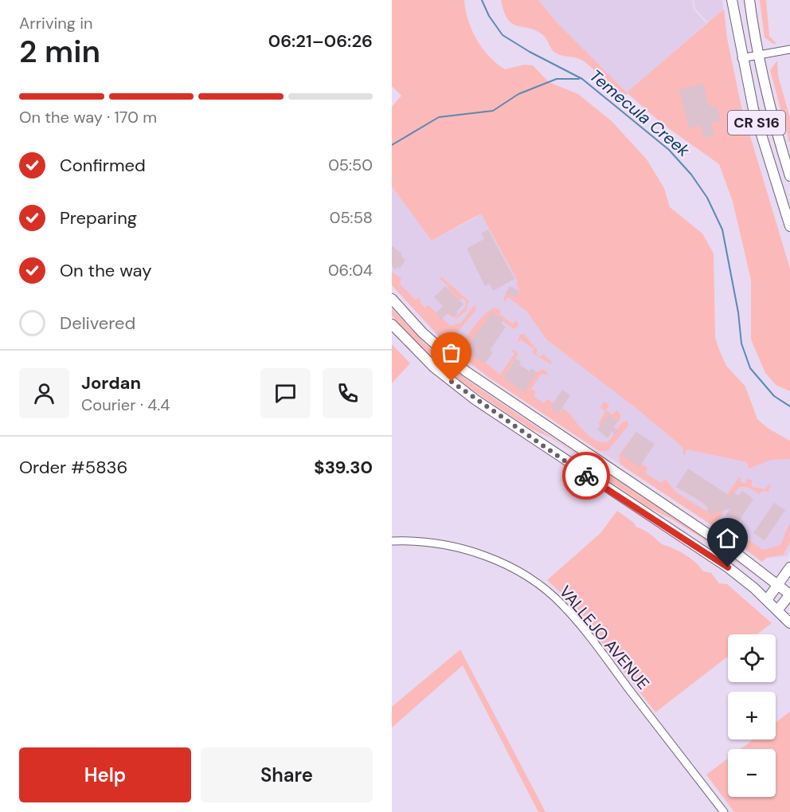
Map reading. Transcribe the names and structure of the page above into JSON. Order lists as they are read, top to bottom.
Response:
{
  "streets": {
    "main road": ["CR S16"],
    "street": ["VALLEJO AVENUE"]
  },
  "water": ["Temecula Creek"],
  "page": {
    "heading": ["2 min", "Arriving in", "06:21–06:26"],
    "panel": [
      "Jordan",
      "Courier · 4.4",
      "Order #5836",
      "$39.30"
    ],
    "bar": "On the way · 170 m",
    "list": [
      ["Confirmed", "05:50"],
      ["Preparing", "05:58"],
      ["On the way", "06:04"],
      "Delivered"
    ],
    "map_buttons": ["+", "−"],
    "buttons": ["Help", "Share"]
  }
}
